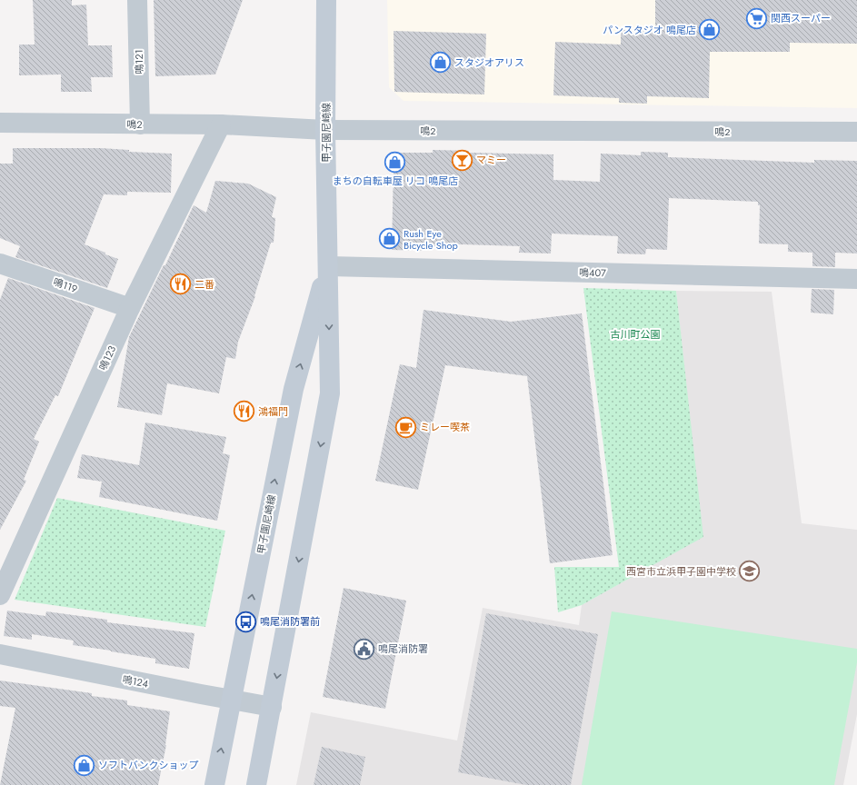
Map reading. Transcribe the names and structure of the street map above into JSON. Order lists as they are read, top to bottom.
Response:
{
  "streets": {
    "main road": ["甲子園尼崎線"],
    "street": [
      "鳴121",
      "鳴2",
      "鳴407",
      "鳴119",
      "鳴123",
      "鳴124"
    ]
  },
  "crossings": [
    ["鳴121", "鳴2"],
    ["鳴2", "甲子園尼崎線"],
    ["鳴2", "鳴123"],
    ["甲子園尼崎線", "鳴407"],
    ["甲子園尼崎線", "鳴124"],
    ["鳴119", "鳴123"]
  ],
  "parks": ["古川町公園"],
  "places": {
    "supermarket": ["関西スーパー"],
    "shop": [
      "パンスタジオ 鳴尾店",
      "スタジオアリス",
      "まちの自転車屋 リコ 鳴尾店",
      "Rush Eye Bicycle Shop",
      "ソフトバンクショップ"
    ],
    "bar": ["マミー"],
    "restaurant": ["二番", "鴻福門"],
    "cafe": ["ミレー喫茶"],
    "school or university": ["西宮市立浜甲子園中学校"],
    "bus stop": ["鳴尾消防署前"],
    "public building": ["鳴尾消防署"]
  }
}
